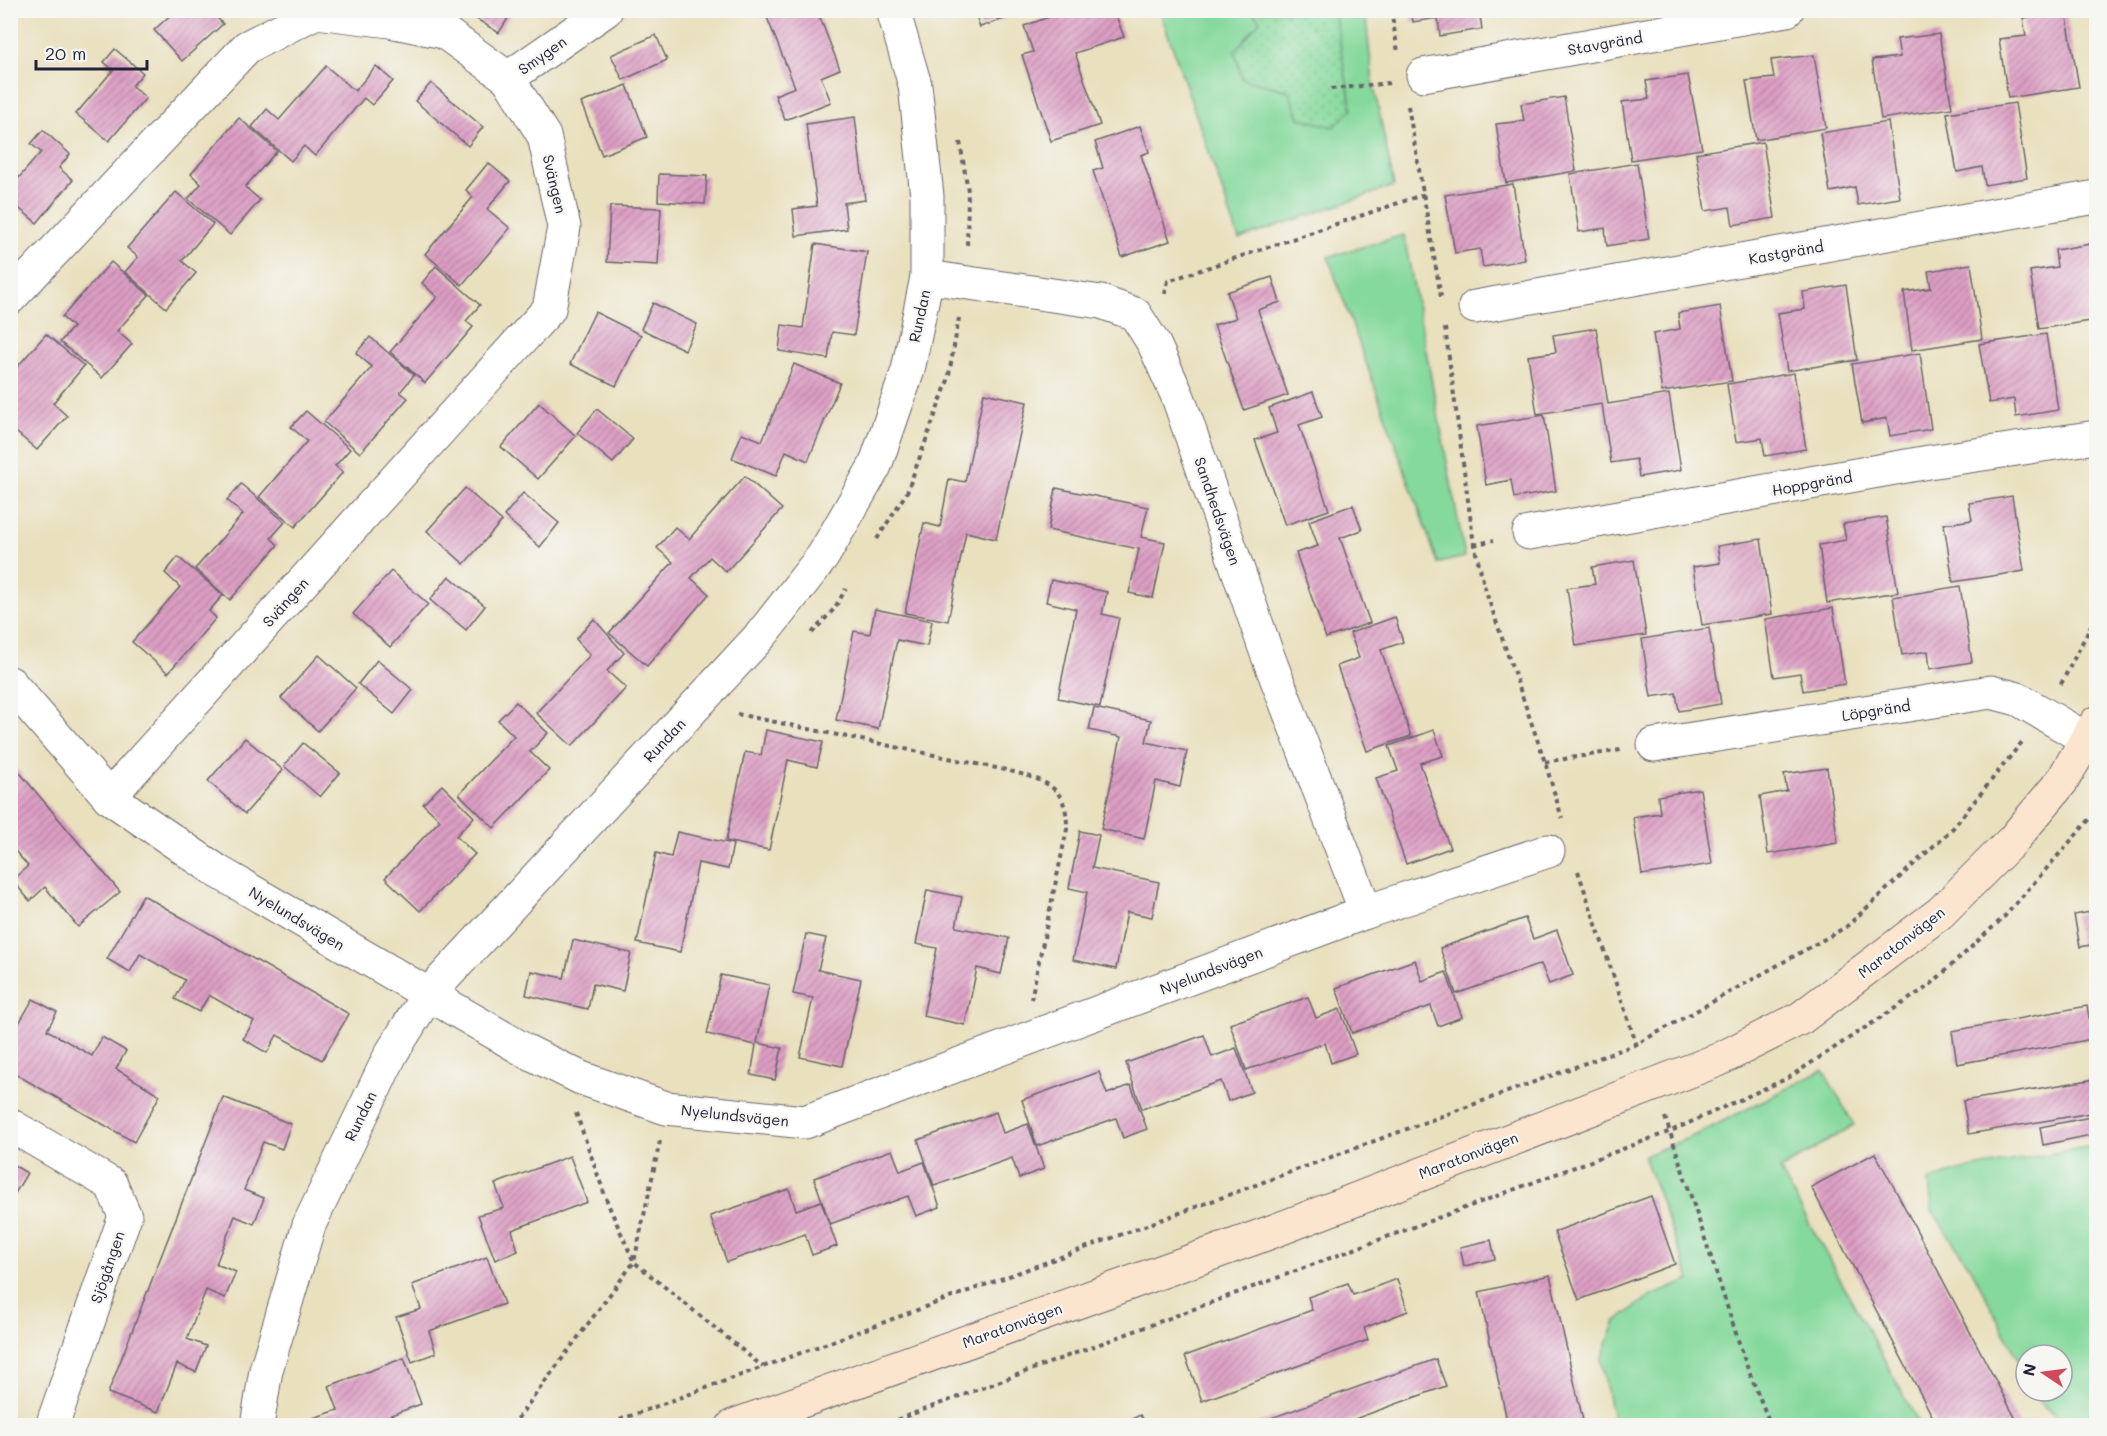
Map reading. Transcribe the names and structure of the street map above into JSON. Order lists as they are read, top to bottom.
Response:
{
  "streets": {
    "street": [
      "Stavgränd",
      "Smygen",
      "Svängen",
      "Kastgränd",
      "Rundan",
      "Hoppgränd",
      "Sandhedsvägen",
      "Löpgränd",
      "Nyelundsvägen",
      "Maratonvägen",
      "Sjögången"
    ]
  },
  "crossings": [
    ["Smygen", "Svängen"],
    ["Svängen", "Nyelundsvägen"],
    ["Rundan", "Sandhedsvägen"],
    ["Rundan", "Nyelundsvägen"],
    ["Sandhedsvägen", "Nyelundsvägen"],
    ["Löpgränd", "Maratonvägen"]
  ],
  "scale_bar": "20 m",
  "north": "left"
}
